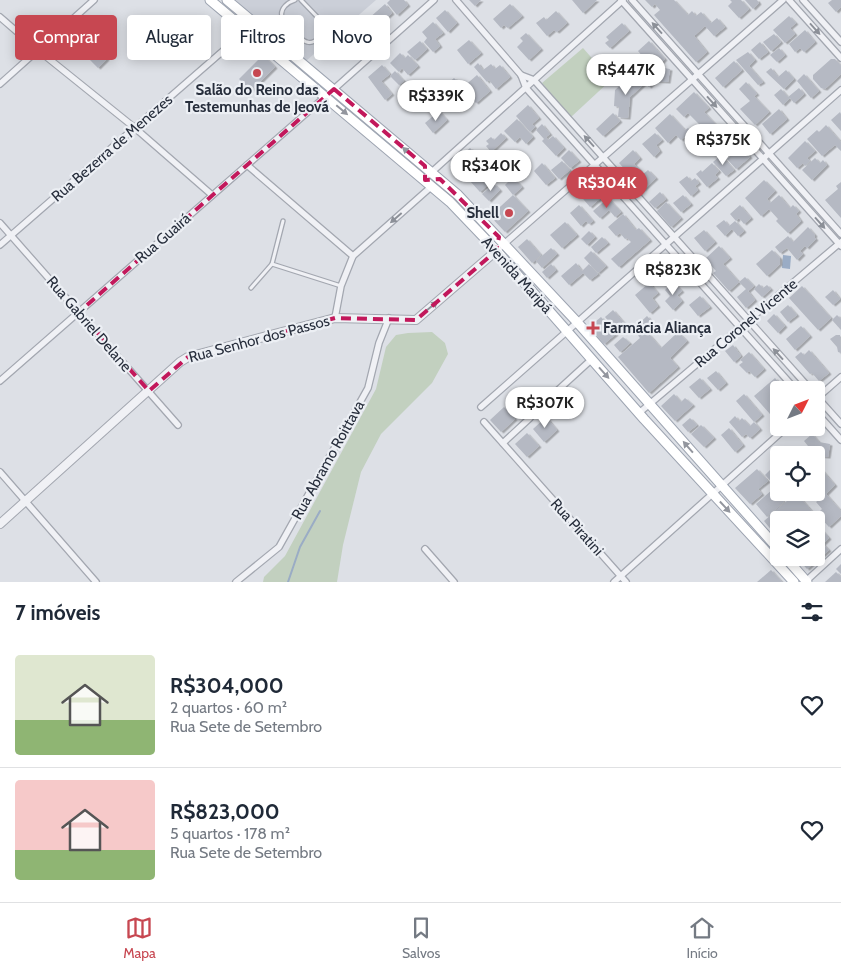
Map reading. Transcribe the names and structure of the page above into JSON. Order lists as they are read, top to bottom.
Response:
{
  "streets": {
    "main road": ["Avenida Maripá"],
    "street": [
      "Rua Bezerra de Menezes",
      "Rua Guairá",
      "Rua Coronel Vicente",
      "Rua Gabriel Delane",
      "Rua Senhor dos Passos",
      "Rua Abramo Roittava",
      "Rua Piratini"
    ]
  },
  "crossings": [
    ["Rua Bezerra de Menezes", "Rua Gabriel Delane"],
    ["Rua Guairá", "Avenida Maripá"],
    ["Rua Guairá", "Rua Gabriel Delane"],
    ["Avenida Maripá", "Rua Coronel Vicente"],
    ["Avenida Maripá", "Rua Senhor dos Passos"],
    ["Rua Gabriel Delane", "Rua Senhor dos Passos"],
    ["Rua Senhor dos Passos", "Rua Abramo Roittava"]
  ],
  "places": {
    "other": ["Salão do Reino das Testemunhas de Jeová", "Shell"],
    "health": ["Farmácia Aliança"]
  },
  "north": "top right",
  "page": {
    "chip": [
      "Comprar",
      "Alugar",
      "Filtros",
      "Novo"
    ],
    "price": [
      "R$447K",
      "R$339K",
      "R$375K",
      "R$340K",
      "R$304K",
      "R$823K",
      "R$307K"
    ],
    "heading": "7 imóveis",
    "list": [
      {
        "name": "R$304,000",
        "note": "2 quartos · 60 m² · Rua Sete de Setembro"
      },
      {
        "name": "R$823,000",
        "note": "5 quartos · 178 m² · Rua Sete de Setembro"
      }
    ],
    "tabs": ["Mapa", "Salvos", "Início"]
  }
}
